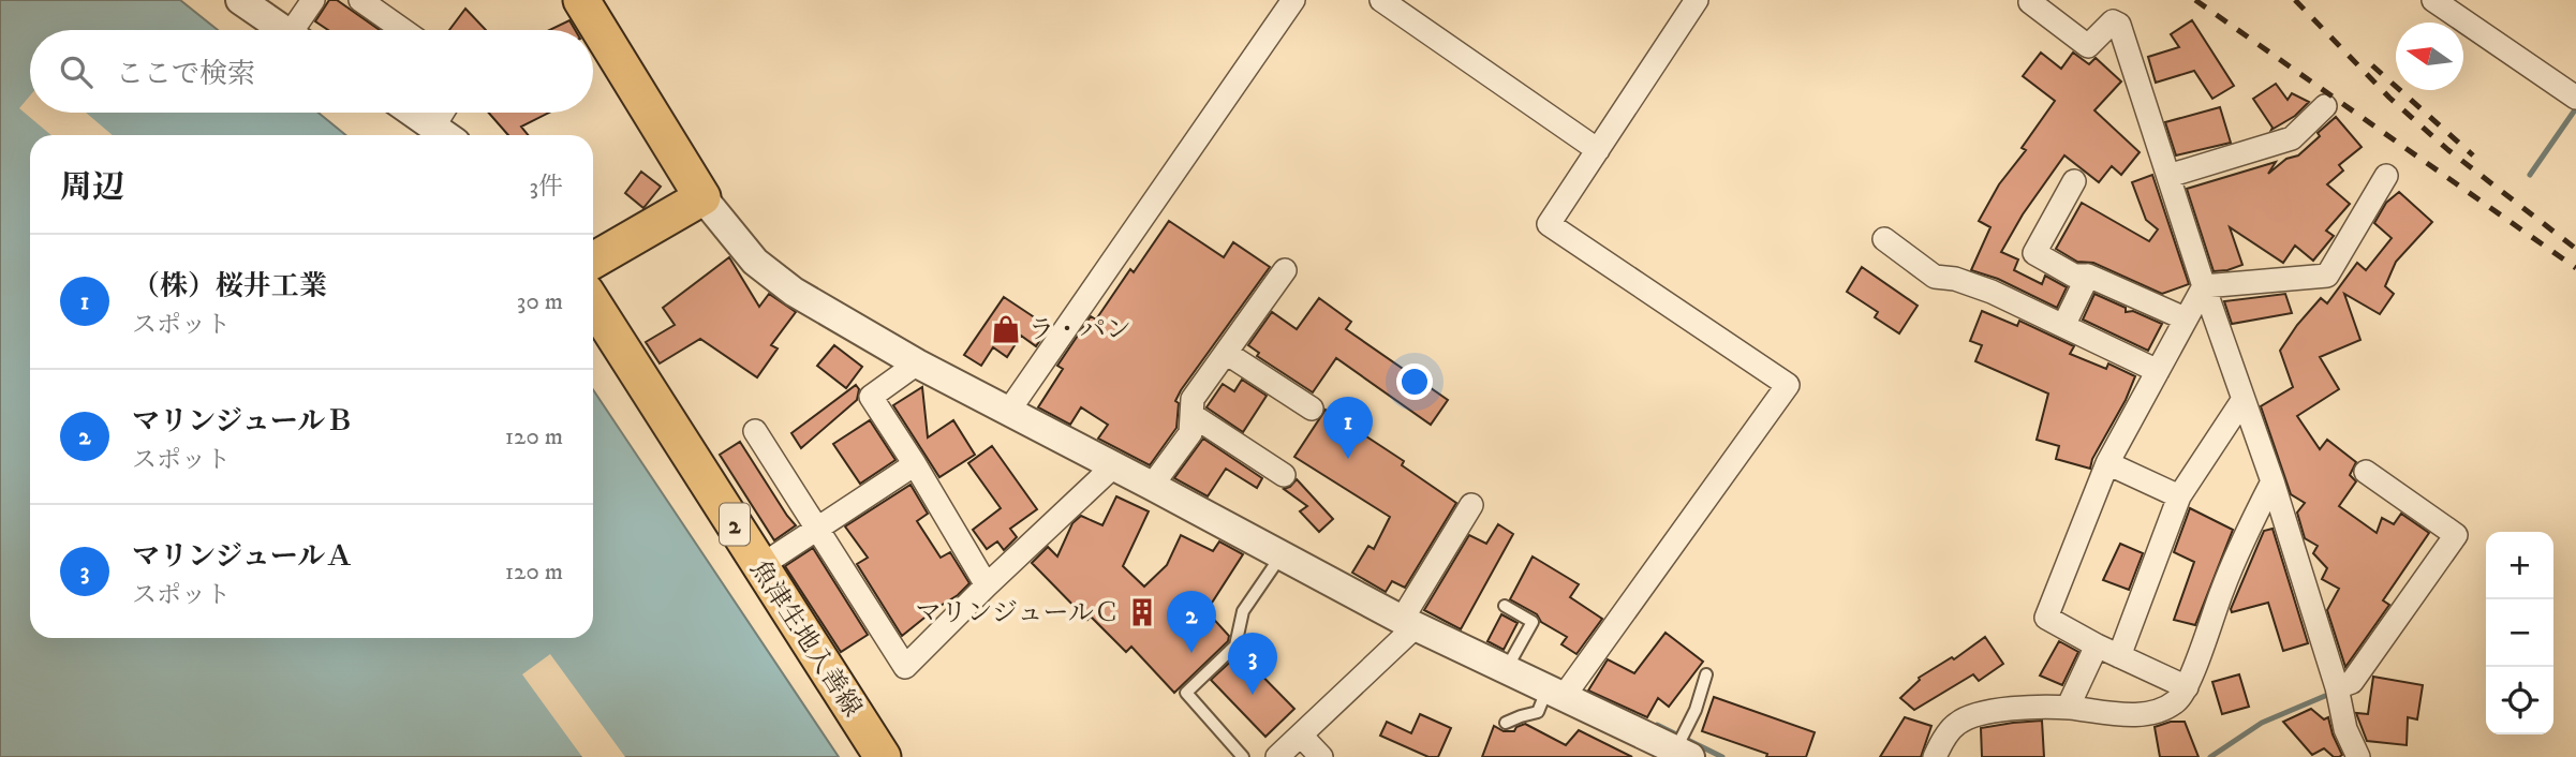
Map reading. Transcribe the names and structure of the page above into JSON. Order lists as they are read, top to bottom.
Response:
{
  "streets": {
    "main road": ["2", "魚津生地入善線"]
  },
  "places": {
    "shop": ["ラ・パン"],
    "building": ["マリンジュールＣ"]
  },
  "north": "left",
  "page": {
    "search": "ここで検索",
    "heading": ["周辺", "3件"],
    "list": [
      {
        "mark": "1",
        "name": "（株）桜井工業",
        "note": "スポット",
        "value": "30 m"
      },
      {
        "mark": "2",
        "name": "マリンジュールＢ",
        "note": "スポット",
        "value": "120 m"
      },
      {
        "mark": "3",
        "name": "マリンジュールＡ",
        "note": "スポット",
        "value": "120 m"
      }
    ],
    "pins": ["1", "2", "3"],
    "map_buttons": ["+", "−"]
  }
}
